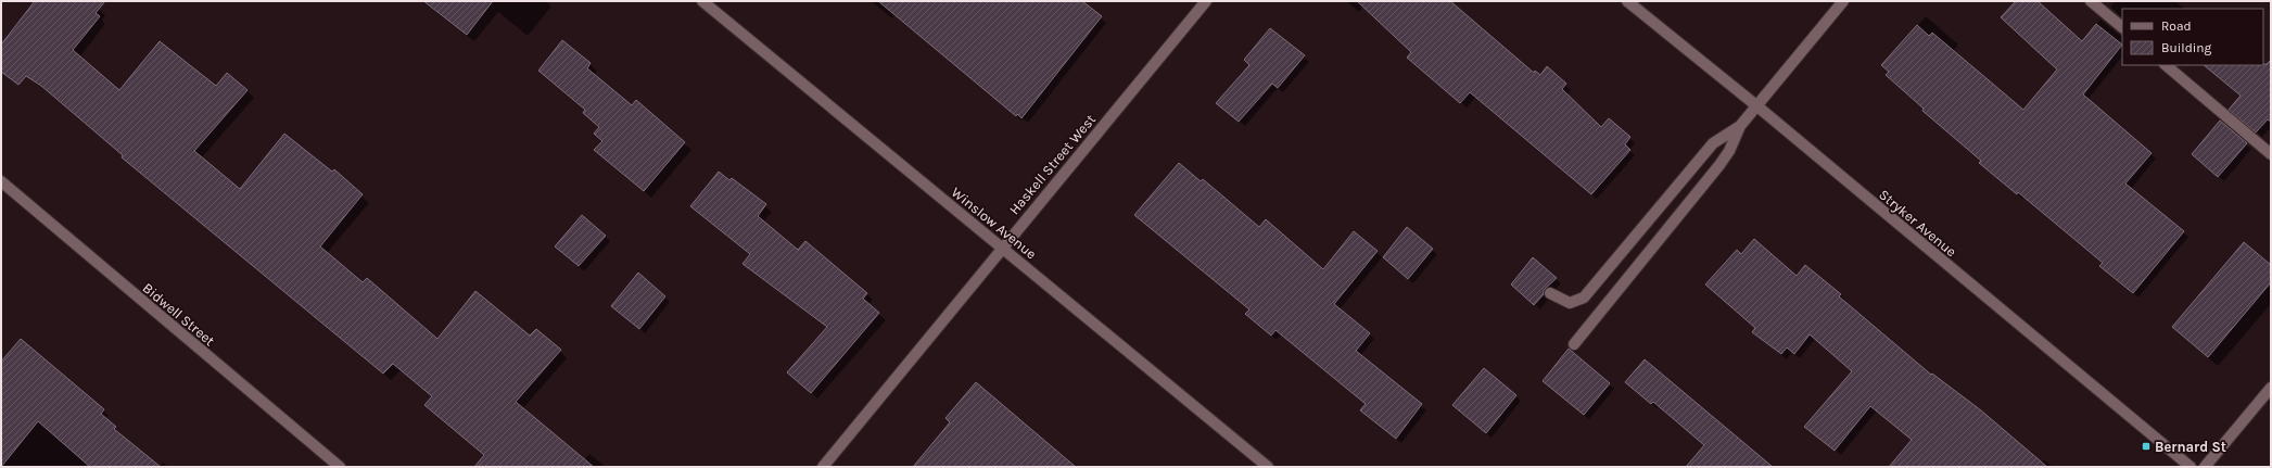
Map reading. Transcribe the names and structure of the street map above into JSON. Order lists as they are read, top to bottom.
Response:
{
  "streets": {
    "street": [
      "Haskell Street West",
      "Winslow Avenue",
      "Stryker Avenue",
      "Bidwell Street"
    ]
  },
  "crossings": [
    ["Haskell Street West", "Winslow Avenue"]
  ],
  "places": {
    "transit": ["Bernard St"]
  },
  "legend": ["Road", "Building"]
}
